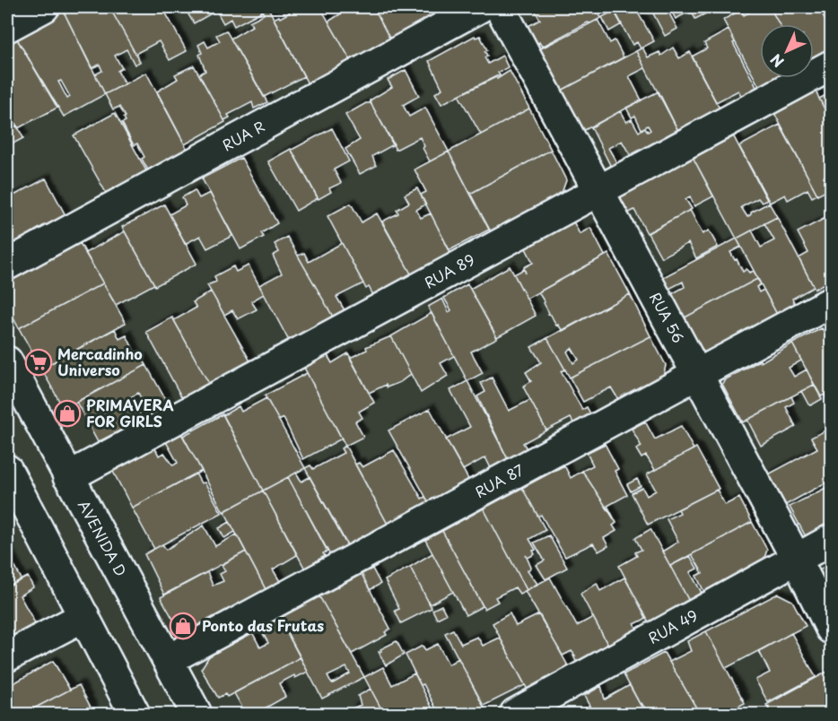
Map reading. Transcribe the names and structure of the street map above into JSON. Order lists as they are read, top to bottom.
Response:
{
  "streets": {
    "street": [
      "RUA R",
      "RUA 89",
      "RUA 56",
      "RUA 87",
      "AVENIDA D",
      "RUA 49"
    ]
  },
  "crossings": [
    ["RUA 89", "RUA 56"],
    ["RUA 89", "AVENIDA D"],
    ["RUA 56", "RUA 87"],
    ["RUA 56", "RUA 49"],
    ["RUA 87", "AVENIDA D"]
  ],
  "places": {
    "supermarket": ["Mercadinho Universo"],
    "shop": ["PRIMAVERA FOR GIRLS", "Ponto das Frutas"]
  },
  "north": "bottom left"
}
